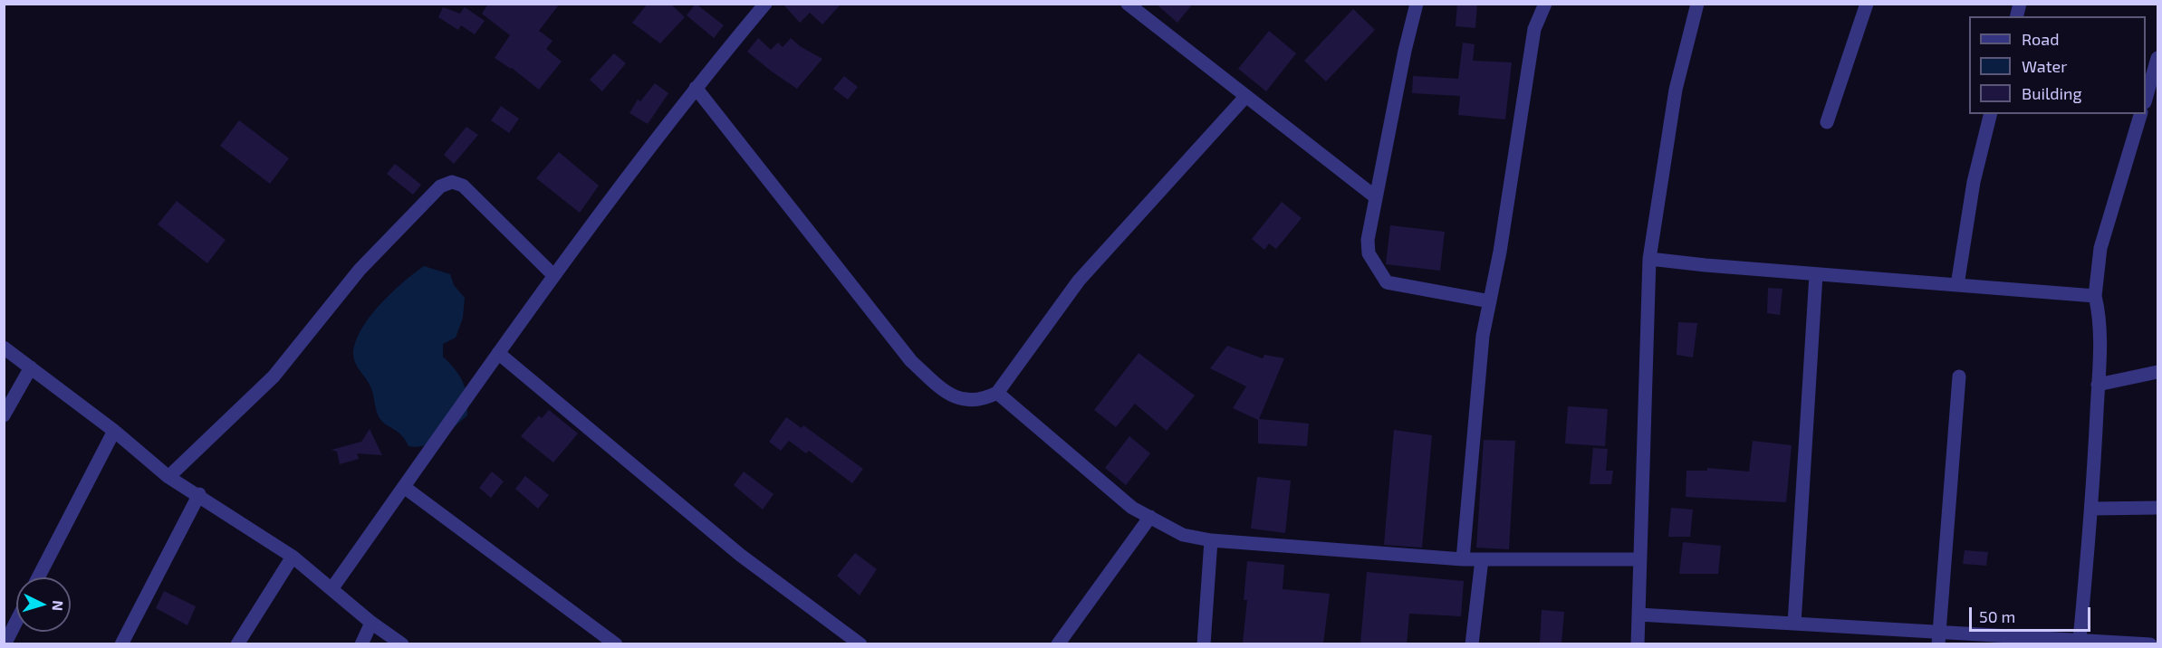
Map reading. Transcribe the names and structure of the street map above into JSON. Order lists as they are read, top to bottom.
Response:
{
  "legend": ["Road", "Water", "Building"],
  "scale_bar": "50 m",
  "north": "right"
}
